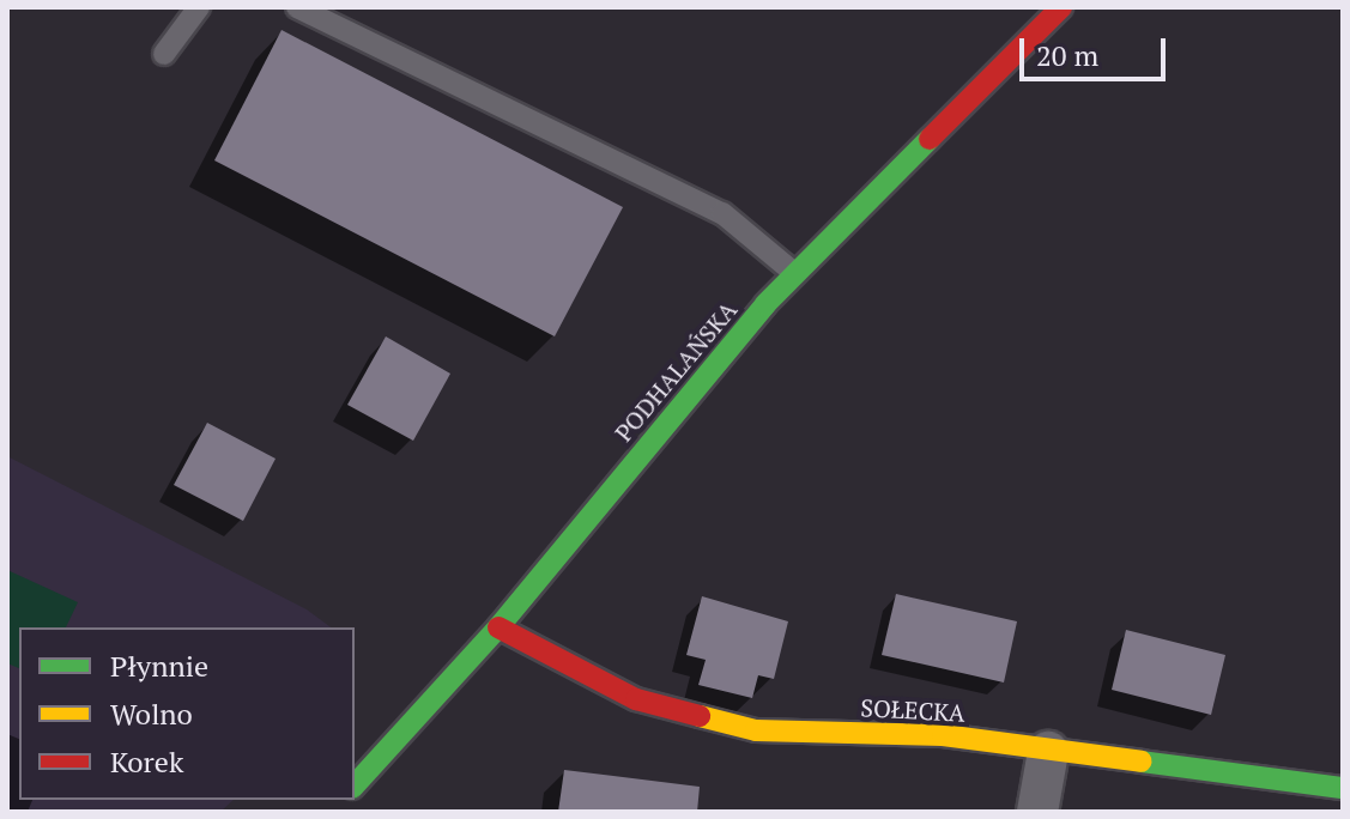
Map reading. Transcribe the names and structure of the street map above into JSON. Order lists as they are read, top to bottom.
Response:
{
  "streets": {
    "street": ["PODHALAŃSKA", "SOŁECKA"]
  },
  "crossings": [
    ["PODHALAŃSKA", "SOŁECKA"]
  ],
  "legend": ["Płynnie", "Wolno", "Korek"],
  "scale_bar": "20 m"
}
